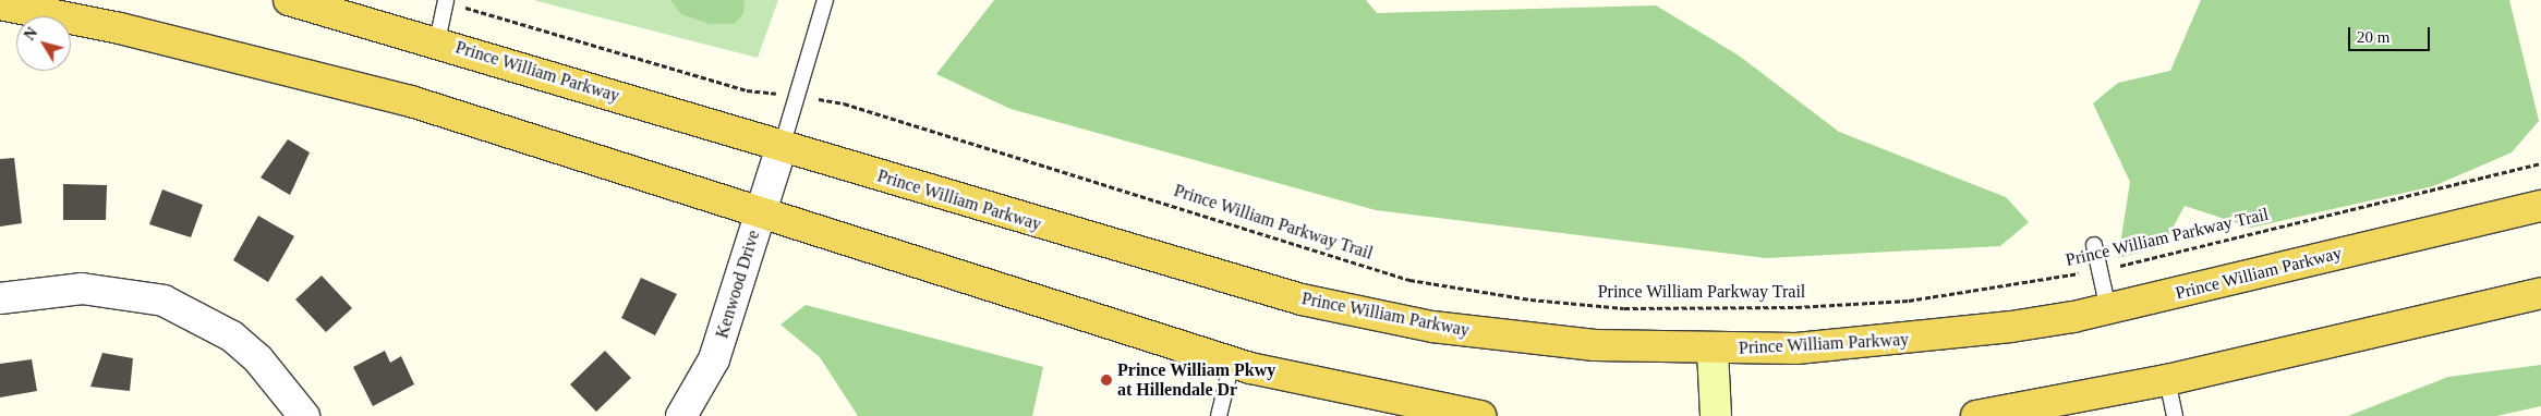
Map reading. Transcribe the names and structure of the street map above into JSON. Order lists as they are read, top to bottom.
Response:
{
  "streets": {
    "highway": ["Prince William Parkway"],
    "street": ["Kenwood Drive"],
    "path": ["Prince William Parkway Trail"]
  },
  "crossings": [
    ["Prince William Parkway", "Kenwood Drive"]
  ],
  "places": ["Prince William Pkwy at Hillendale Dr"],
  "scale_bar": "20 m",
  "north": "top left"
}
